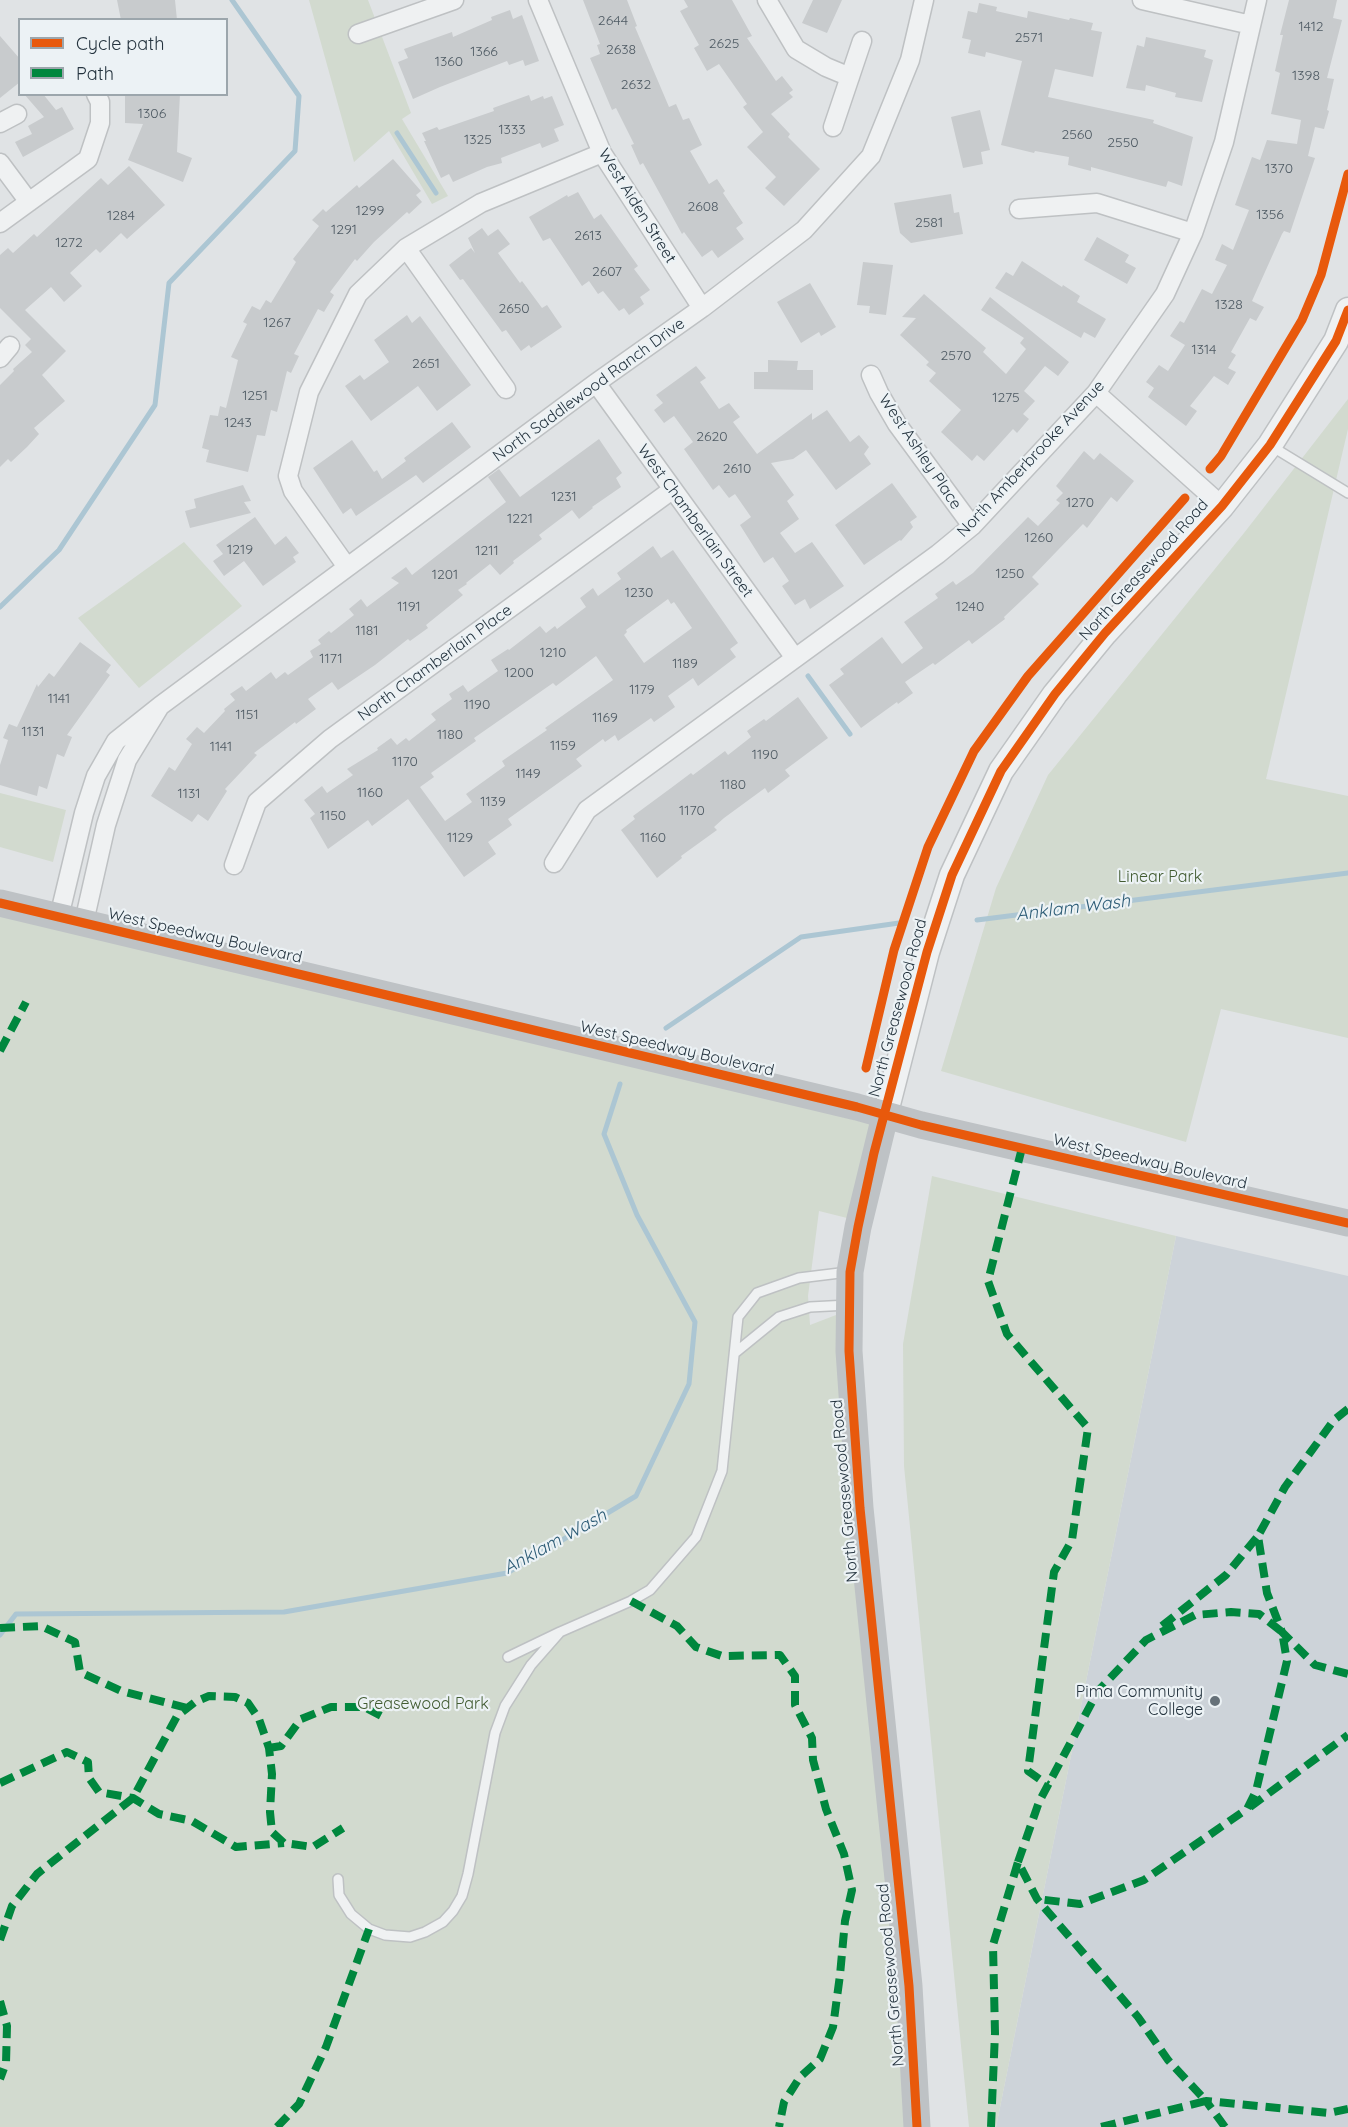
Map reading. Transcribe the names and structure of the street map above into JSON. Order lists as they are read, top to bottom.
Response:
{
  "streets": {
    "main road": ["North Greasewood Road", "West Speedway Boulevard"],
    "street": [
      "West Aiden Street",
      "North Saddlewood Ranch Drive",
      "West Ashley Place",
      "North Amberbrooke Avenue",
      "West Chamberlain Street",
      "North Chamberlain Place"
    ]
  },
  "crossings": [
    ["West Aiden Street", "North Saddlewood Ranch Drive"],
    ["North Saddlewood Ranch Drive", "West Chamberlain Street"],
    ["North Saddlewood Ranch Drive", "West Speedway Boulevard"],
    ["West Ashley Place", "North Amberbrooke Avenue"],
    ["North Amberbrooke Avenue", "West Chamberlain Street"],
    ["West Chamberlain Street", "North Chamberlain Place"],
    ["North Greasewood Road", "West Speedway Boulevard"]
  ],
  "water": ["Anklam Wash"],
  "parks": ["Linear Park", "Greasewood Park"],
  "places": ["Pima Community College"],
  "house_numbers": [
    "2644",
    "1412",
    "2571",
    "2625",
    "2638",
    "1366",
    "1360",
    "1398",
    "2632",
    "1306",
    "1333",
    "2560",
    "1325",
    "2550",
    "1370",
    "2608",
    "1299",
    "1356",
    "1284",
    "2581",
    "1291",
    "2613",
    "1272",
    "2607",
    "1328",
    "2650",
    "1267",
    "1314",
    "2570",
    "2651",
    "1251",
    "1275",
    "1243",
    "2620",
    "2610",
    "1231",
    "1270",
    "1221",
    "1260",
    "1219",
    "1211",
    "1250",
    "1201",
    "1230",
    "1191",
    "1240",
    "1181",
    "1210",
    "1171",
    "1189",
    "1200",
    "1179",
    "1141",
    "1190",
    "1151",
    "1169",
    "1131",
    "1180",
    "1159",
    "1141",
    "1190",
    "1170",
    "1149",
    "1180",
    "1160",
    "1131",
    "1139",
    "1170",
    "1150",
    "1129",
    "1160"
  ],
  "legend": ["Cycle path", "Path"]
}
